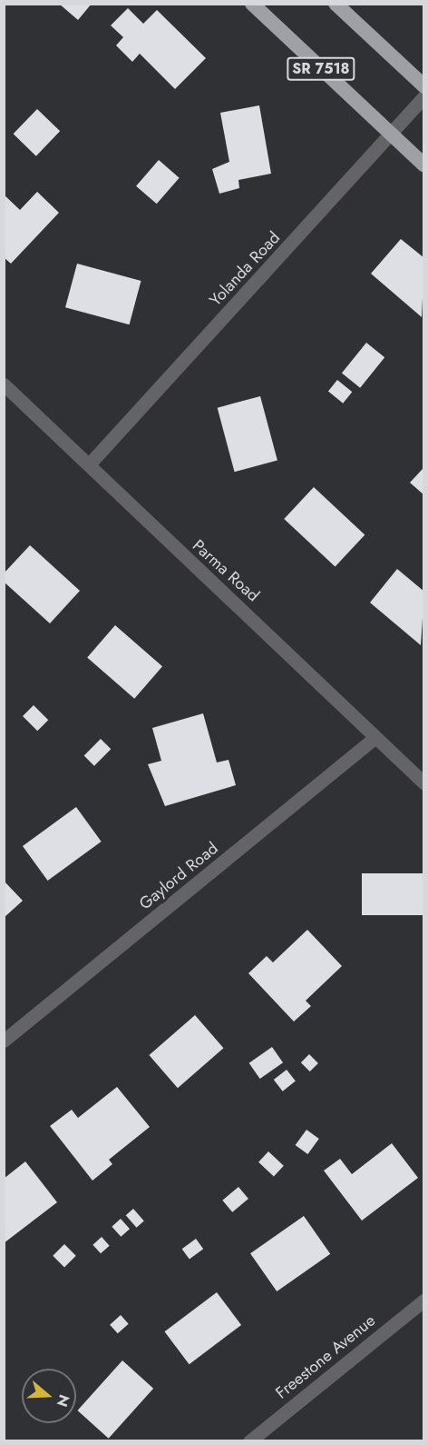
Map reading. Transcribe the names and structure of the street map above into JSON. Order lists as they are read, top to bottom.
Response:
{
  "streets": {
    "highway": ["SR 7518"],
    "street": [
      "Yolanda Road",
      "Parma Road",
      "Gaylord Road",
      "Freestone Avenue"
    ]
  },
  "crossings": [
    ["SR 7518", "Yolanda Road"],
    ["Yolanda Road", "Parma Road"],
    ["Parma Road", "Gaylord Road"]
  ],
  "north": "right"
}
